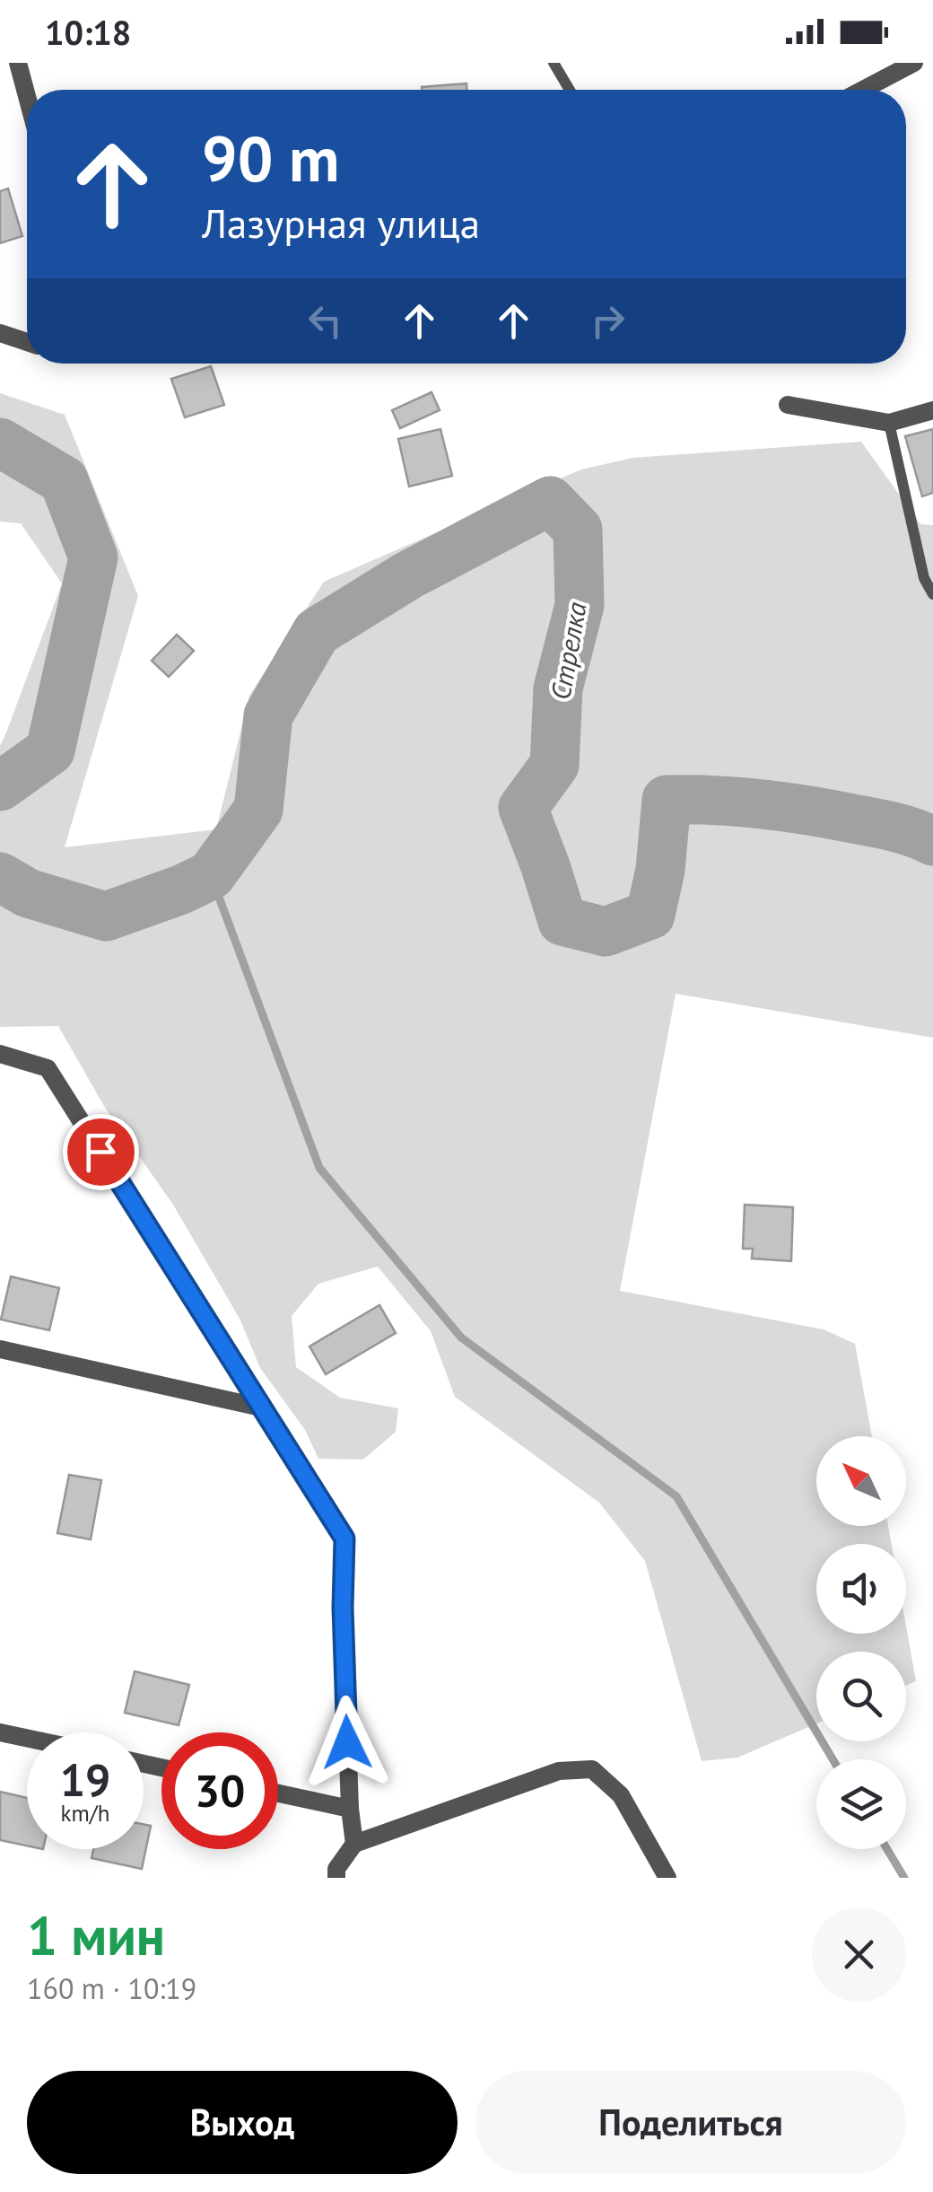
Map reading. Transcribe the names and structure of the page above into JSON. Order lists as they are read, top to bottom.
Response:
{
  "water": ["Стрелка"],
  "north": "top left",
  "page": {
    "status": "10:18",
    "turn": ["90 m", "Лазурная улица"],
    "speed": "19 km/h",
    "limit": "30",
    "heading": ["1 мин", "160 m · 10:19"],
    "buttons": ["Выход", "Поделиться"]
  }
}
